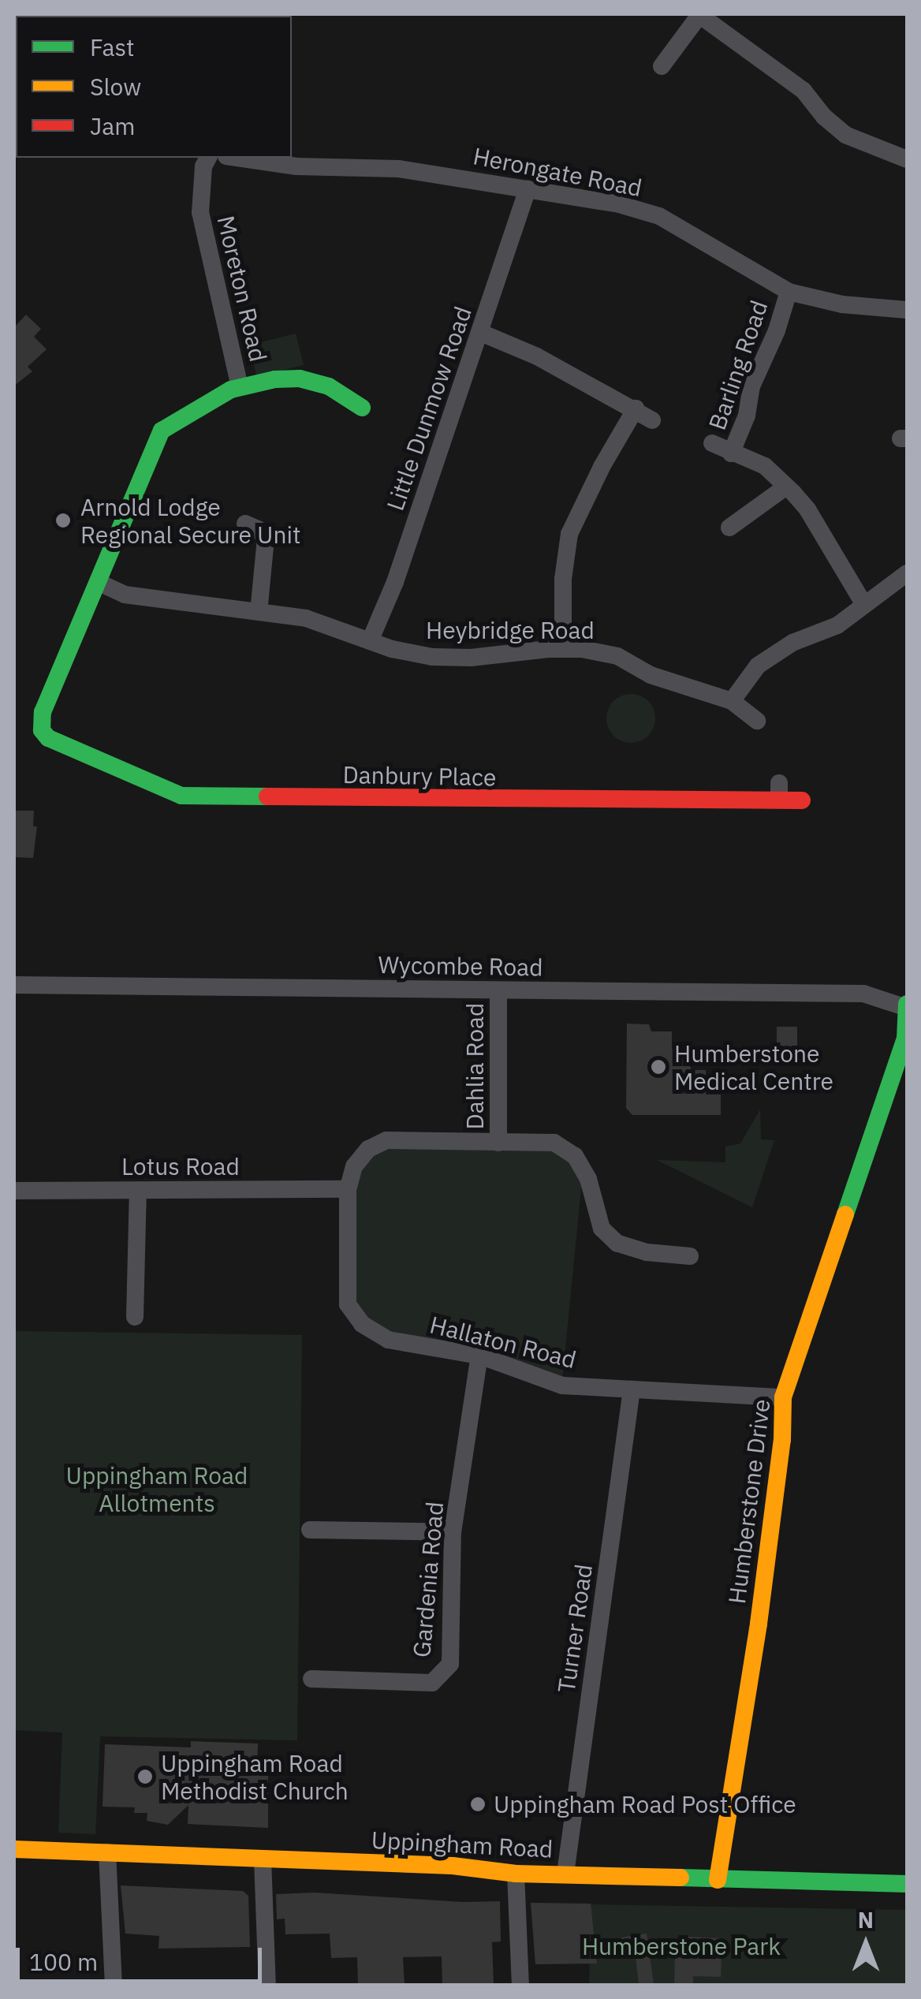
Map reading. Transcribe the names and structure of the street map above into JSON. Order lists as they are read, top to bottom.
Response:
{
  "streets": {
    "main road": ["Danbury Place", "Humberstone Drive", "Uppingham Road"],
    "street": [
      "Herongate Road",
      "Moreton Road",
      "Barling Road",
      "Little Dunmow Road",
      "Heybridge Road",
      "Wycombe Road",
      "Dahlia Road",
      "Lotus Road",
      "Hallaton Road",
      "Gardenia Road",
      "Turner Road"
    ]
  },
  "crossings": [
    ["Herongate Road", "Barling Road"],
    ["Herongate Road", "Little Dunmow Road"],
    ["Little Dunmow Road", "Heybridge Road"],
    ["Heybridge Road", "Danbury Place"],
    ["Wycombe Road", "Dahlia Road"],
    ["Wycombe Road", "Humberstone Drive"],
    ["Dahlia Road", "Hallaton Road"],
    ["Lotus Road", "Hallaton Road"],
    ["Hallaton Road", "Humberstone Drive"],
    ["Hallaton Road", "Gardenia Road"],
    ["Hallaton Road", "Turner Road"],
    ["Humberstone Drive", "Uppingham Road"],
    ["Turner Road", "Uppingham Road"]
  ],
  "parks": ["Uppingham Road Allotments", "Humberstone Park"],
  "places": [
    "Arnold Lodge Regional Secure Unit",
    "Humberstone Medical Centre",
    "Uppingham Road Methodist Church",
    "Uppingham Road Post Office"
  ],
  "legend": ["Fast", "Slow", "Jam"],
  "scale_bar": "100 m",
  "north": "top"
}
